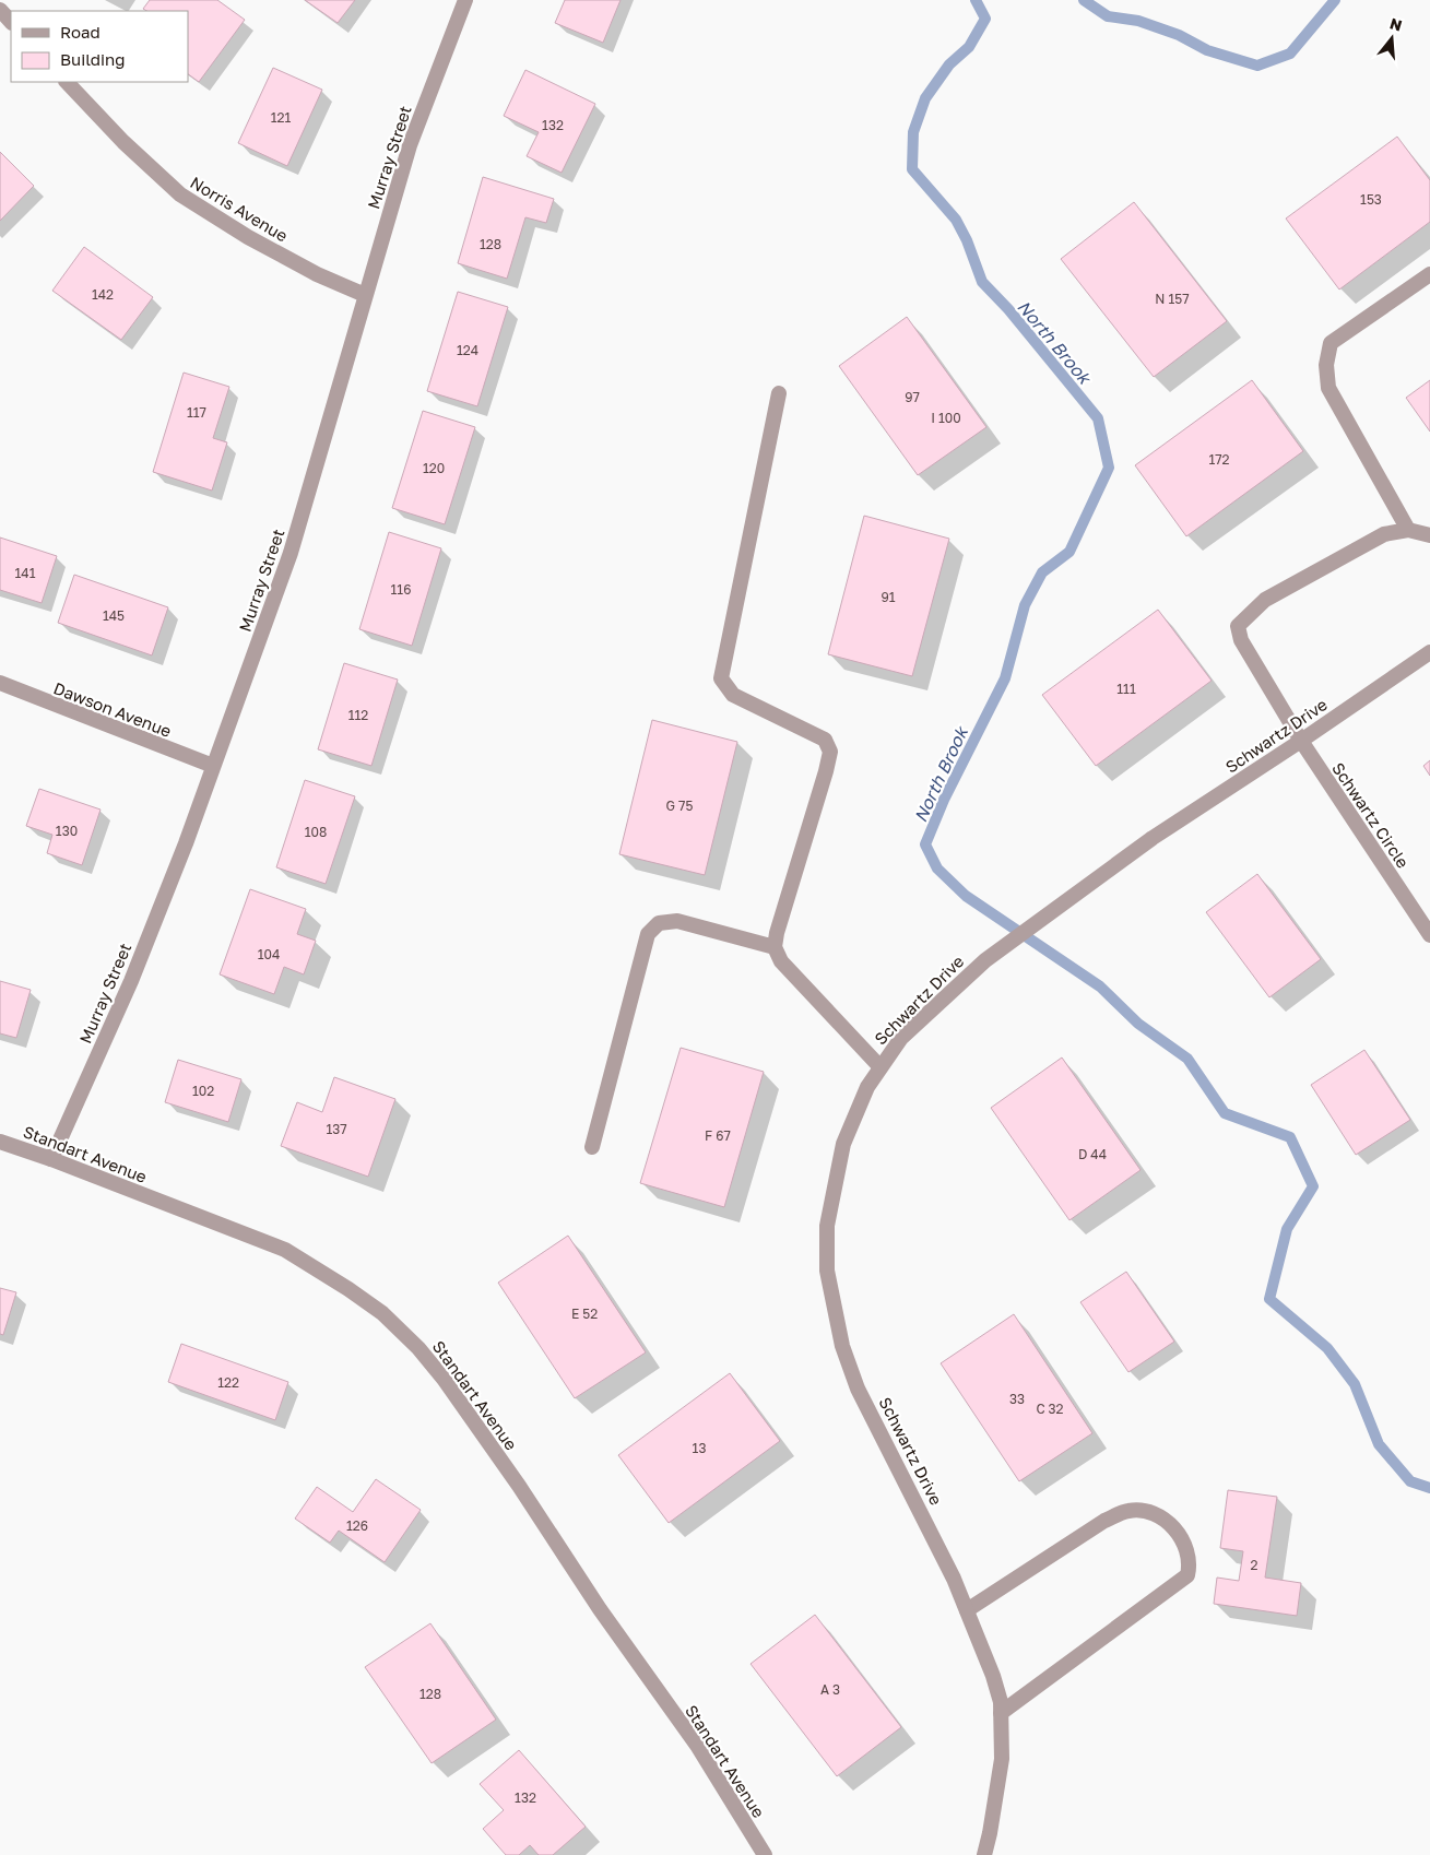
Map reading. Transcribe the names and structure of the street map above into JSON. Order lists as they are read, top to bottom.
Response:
{
  "streets": {
    "street": [
      "Murray Street",
      "Norris Avenue",
      "Dawson Avenue",
      "Schwartz Drive",
      "Schwartz Circle",
      "Standart Avenue"
    ]
  },
  "crossings": [
    ["Murray Street", "Norris Avenue"],
    ["Murray Street", "Dawson Avenue"],
    ["Murray Street", "Standart Avenue"],
    ["Schwartz Drive", "Schwartz Circle"]
  ],
  "water": ["North Brook"],
  "house_numbers": [
    "121",
    "132",
    "153",
    "128",
    "142",
    "N 157",
    "124",
    "97",
    "117",
    "I 100",
    "172",
    "120",
    "141",
    "116",
    "91",
    "145",
    "111",
    "112",
    "G 75",
    "130",
    "108",
    "104",
    "102",
    "137",
    "F 67",
    "D 44",
    "E 52",
    "122",
    "33",
    "C 32",
    "13",
    "126",
    "2",
    "A 3",
    "128",
    "132"
  ],
  "legend": ["Road", "Building"],
  "north": "top"
}
